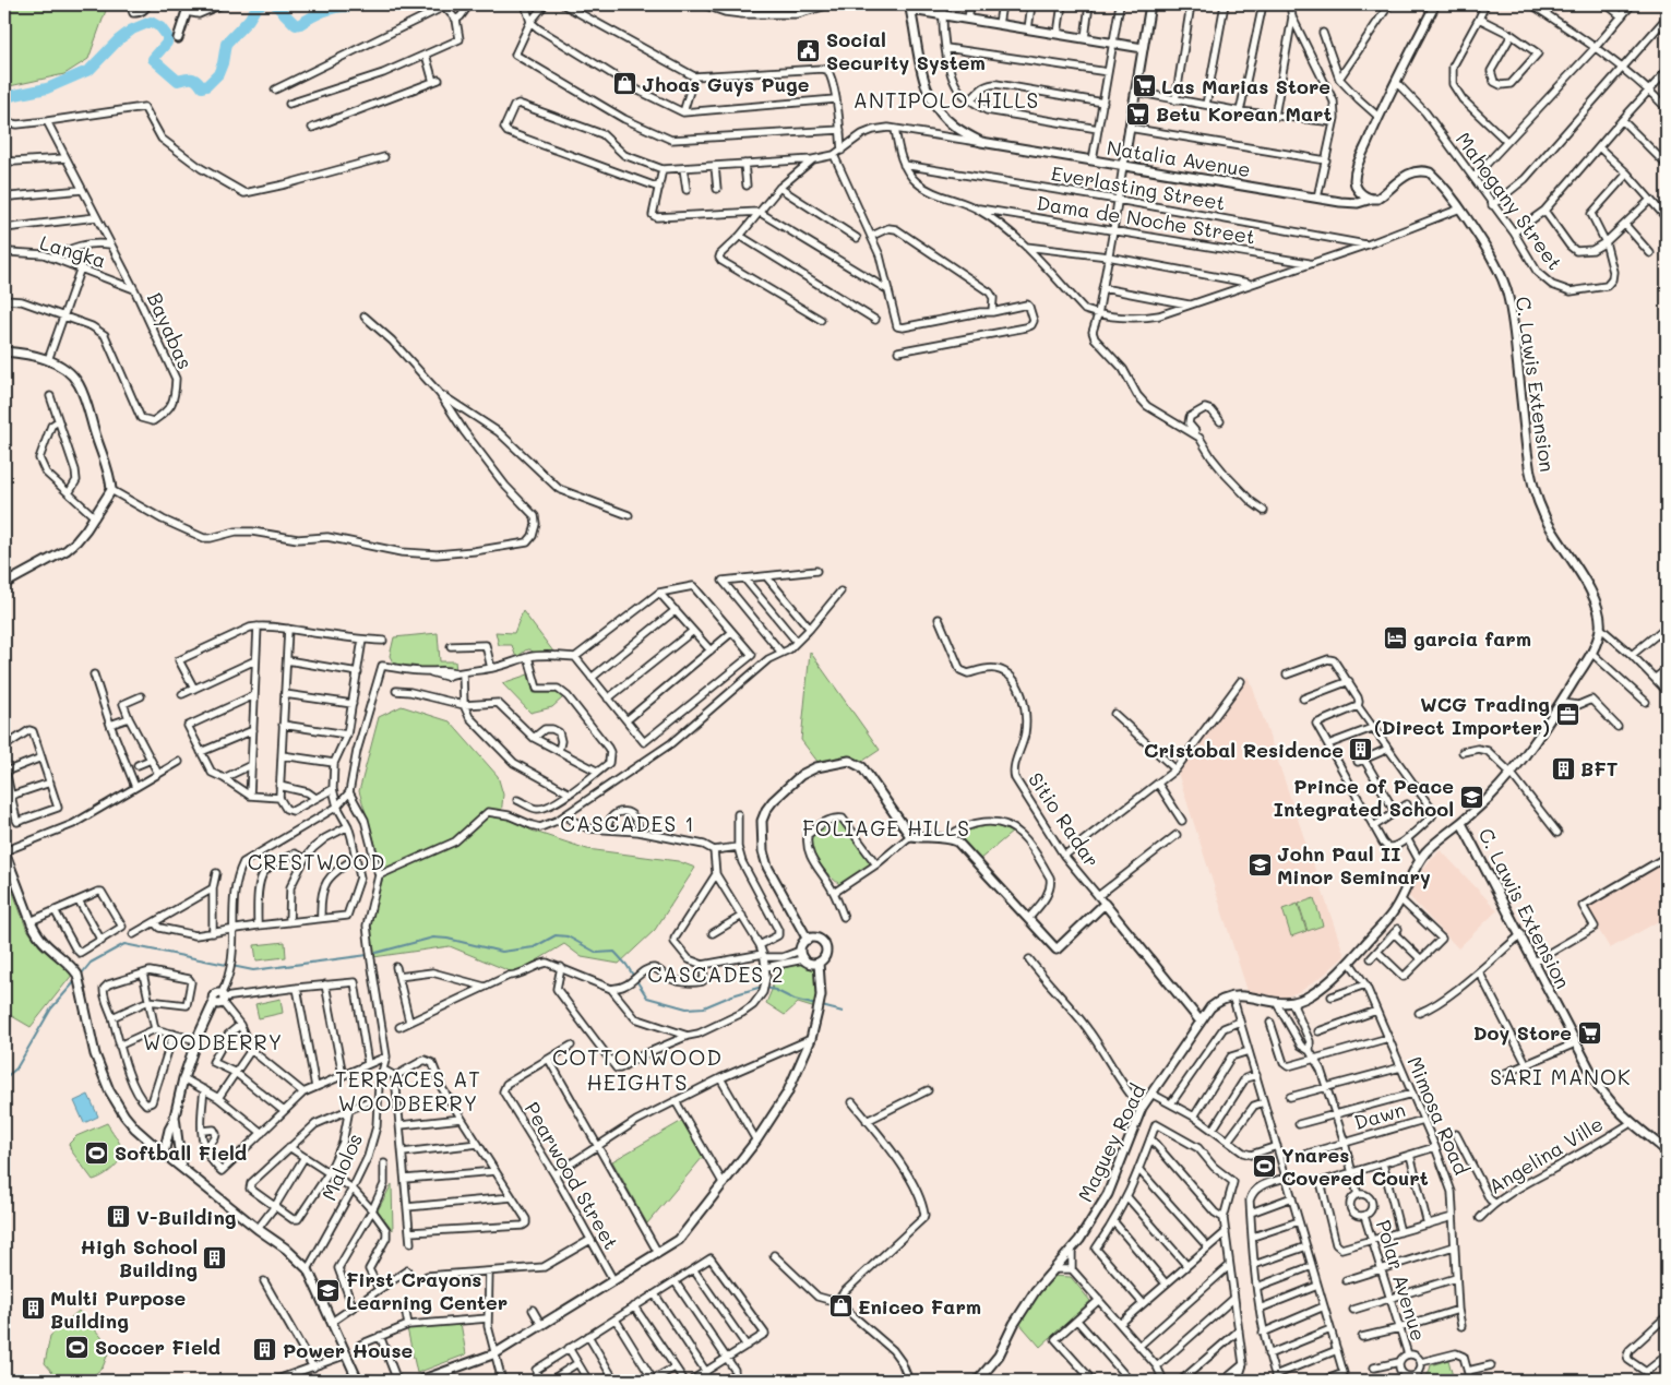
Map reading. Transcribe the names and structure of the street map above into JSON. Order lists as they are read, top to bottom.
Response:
{
  "streets": {
    "street": [
      "Natalia Avenue",
      "Everlasting Street",
      "Mahogany Street",
      "Dama de Noche Street",
      "Langka",
      "Bayabas",
      "C. Lawis Extension",
      "Sitio Radar",
      "Dawn",
      "Mimosa Road",
      "Maguey Road",
      "Angelina Ville",
      "Malolos",
      "Pearwood Street",
      "Polar Avenue"
    ]
  },
  "crossings": [
    ["Natalia Avenue", "C. Lawis Extension"],
    ["Langka", "Bayabas"],
    ["C. Lawis Extension", "Angelina Ville"],
    ["Sitio Radar", "Maguey Road"],
    ["Dawn", "Mimosa Road"]
  ],
  "districts": [
    "ANTIPOLO HILLS",
    "CASCADES 1",
    "FOLIAGE HILLS",
    "CRESTWOOD",
    "CASCADES 2",
    "WOODBERRY",
    "COTTONWOOD HEIGHTS",
    "SARI MANOK",
    "TERRACES AT WOODBERRY"
  ],
  "places": {
    "public building": ["Social Security System"],
    "shop": ["Jhoas Guys Puge", "Eniceo Farm"],
    "supermarket": ["Las Marias Store", "Betu Korean Mart", "Doy Store"],
    "hotel": ["garcia farm"],
    "office": ["WCG Trading (Direct Importer)"],
    "building": [
      "Cristobal Residence",
      "BFT",
      "V-Building",
      "High School Building",
      "Multi Purpose Building",
      "Power House"
    ],
    "school or university": ["Prince of Peace Integrated School", "John Paul II Minor Seminary", "First Crayons Learning Center"],
    "sports": ["Softball Field", "Ynares Covered Court", "Soccer Field"]
  }
}
